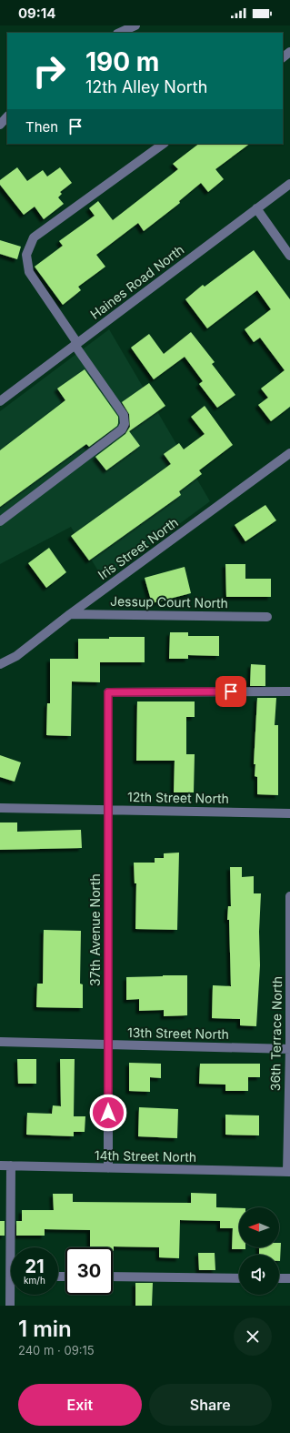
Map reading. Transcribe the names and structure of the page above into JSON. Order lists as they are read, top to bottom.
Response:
{
  "streets": {
    "street": [
      "Haines Road North",
      "Iris Street North",
      "Jessup Court North",
      "12th Street North",
      "37th Avenue North",
      "13th Street North",
      "36th Terrace North",
      "14th Street North"
    ]
  },
  "crossings": [
    ["Iris Street North", "Jessup Court North"],
    ["12th Street North", "37th Avenue North"],
    ["37th Avenue North", "13th Street North"],
    ["37th Avenue North", "14th Street North"],
    ["13th Street North", "36th Terrace North"],
    ["36th Terrace North", "14th Street North"]
  ],
  "north": "left",
  "page": {
    "status": "09:14",
    "turn": ["190 m", "12th Alley North"],
    "then": "Then",
    "speed": "21 km/h",
    "limit": "30",
    "heading": ["1 min", "240 m · 09:15"],
    "buttons": ["Exit", "Share"]
  }
}
